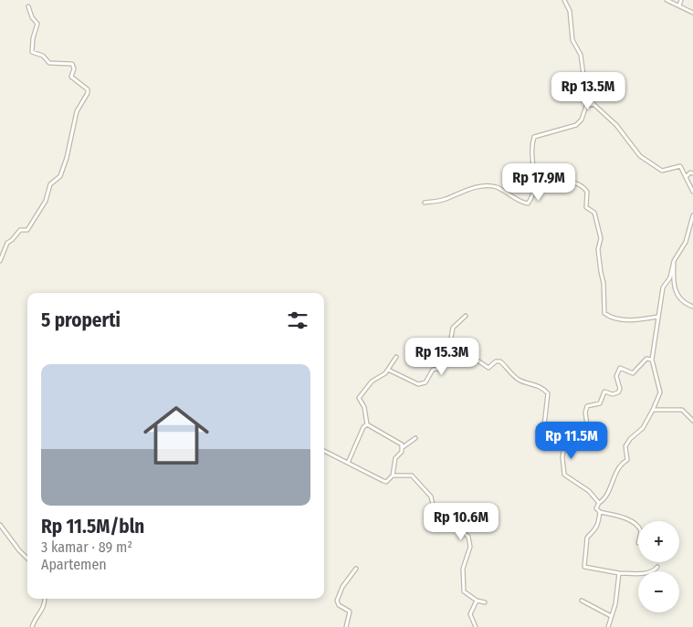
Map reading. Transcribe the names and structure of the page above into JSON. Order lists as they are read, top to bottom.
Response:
{
  "page": {
    "price": [
      "Rp 13.5M",
      "Rp 17.9M",
      "Rp 15.3M",
      "Rp 11.5M",
      "Rp 10.6M"
    ],
    "heading": "5 properti",
    "list": [
      {
        "name": "Rp 11.5M/bln",
        "note": "3 kamar · 89 m² · Apartemen"
      }
    ],
    "map_buttons": ["+", "−"]
  }
}
